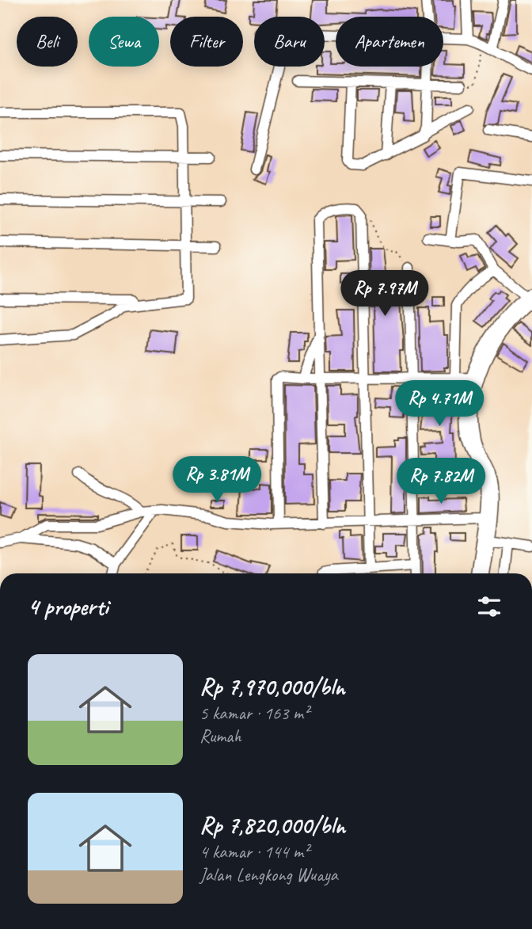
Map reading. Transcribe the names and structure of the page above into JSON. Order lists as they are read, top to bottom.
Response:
{
  "page": {
    "chip": [
      "Beli",
      "Sewa",
      "Filter",
      "Baru",
      "Apartemen"
    ],
    "price": [
      "Rp 7.97M",
      "Rp 4.71M",
      "Rp 3.81M",
      "Rp 7.82M"
    ],
    "heading": "4 properti",
    "list": [
      {
        "name": "Rp 7,970,000/bln",
        "note": "5 kamar · 163 m² · Rumah"
      },
      {
        "name": "Rp 7,820,000/bln",
        "note": "4 kamar · 144 m² · Jalan Lengkong Wuaya"
      }
    ]
  }
}
